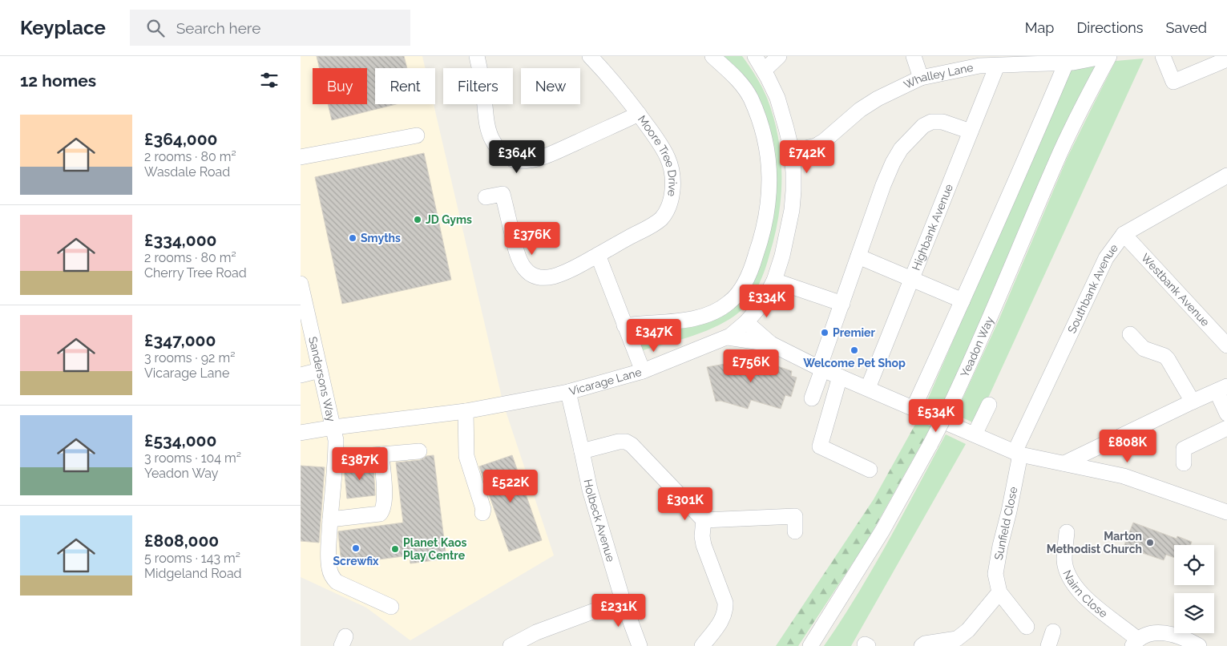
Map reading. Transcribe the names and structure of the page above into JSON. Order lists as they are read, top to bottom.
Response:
{
  "streets": {
    "street": [
      "Whalley Lane",
      "Moore Tree Drive",
      "Highbank Avenue",
      "Southbank Avenue",
      "Westbank Avenue",
      "Yeadon Way",
      "Sandersons Way",
      "Vicarage Lane",
      "Holbeck Avenue",
      "Sunfield Close",
      "Nairn Close"
    ]
  },
  "crossings": [
    ["Whalley Lane", "Highbank Avenue"],
    ["Whalley Lane", "Yeadon Way"],
    ["Southbank Avenue", "Westbank Avenue"],
    ["Southbank Avenue", "Sunfield Close"],
    ["Sandersons Way", "Vicarage Lane"],
    ["Vicarage Lane", "Holbeck Avenue"]
  ],
  "places": [
    "JD Gyms",
    "Smyths",
    "Premier",
    "Welcome Pet Shop",
    "Marton Methodist Church",
    "Screwfix",
    "Planet Kaos Play Centre"
  ],
  "page": {
    "header": "Keyplace",
    "search": "Search here",
    "nav": ["Map", "Directions", "Saved"],
    "heading": "12 homes",
    "chip": [
      "Buy",
      "Rent",
      "Filters",
      "New"
    ],
    "list": [
      {
        "name": "£364,000",
        "note": "2 rooms · 80 m² · Wasdale Road"
      },
      {
        "name": "£334,000",
        "note": "2 rooms · 80 m² · Cherry Tree Road"
      },
      {
        "name": "£347,000",
        "note": "3 rooms · 92 m² · Vicarage Lane"
      },
      {
        "name": "£534,000",
        "note": "3 rooms · 104 m² · Yeadon Way"
      },
      {
        "name": "£808,000",
        "note": "5 rooms · 143 m² · Midgeland Road"
      }
    ],
    "price": [
      "£364K",
      "£742K",
      "£376K",
      "£334K",
      "£347K",
      "£756K",
      "£534K",
      "£808K",
      "£387K",
      "£522K",
      "£301K",
      "£231K"
    ]
  }
}
